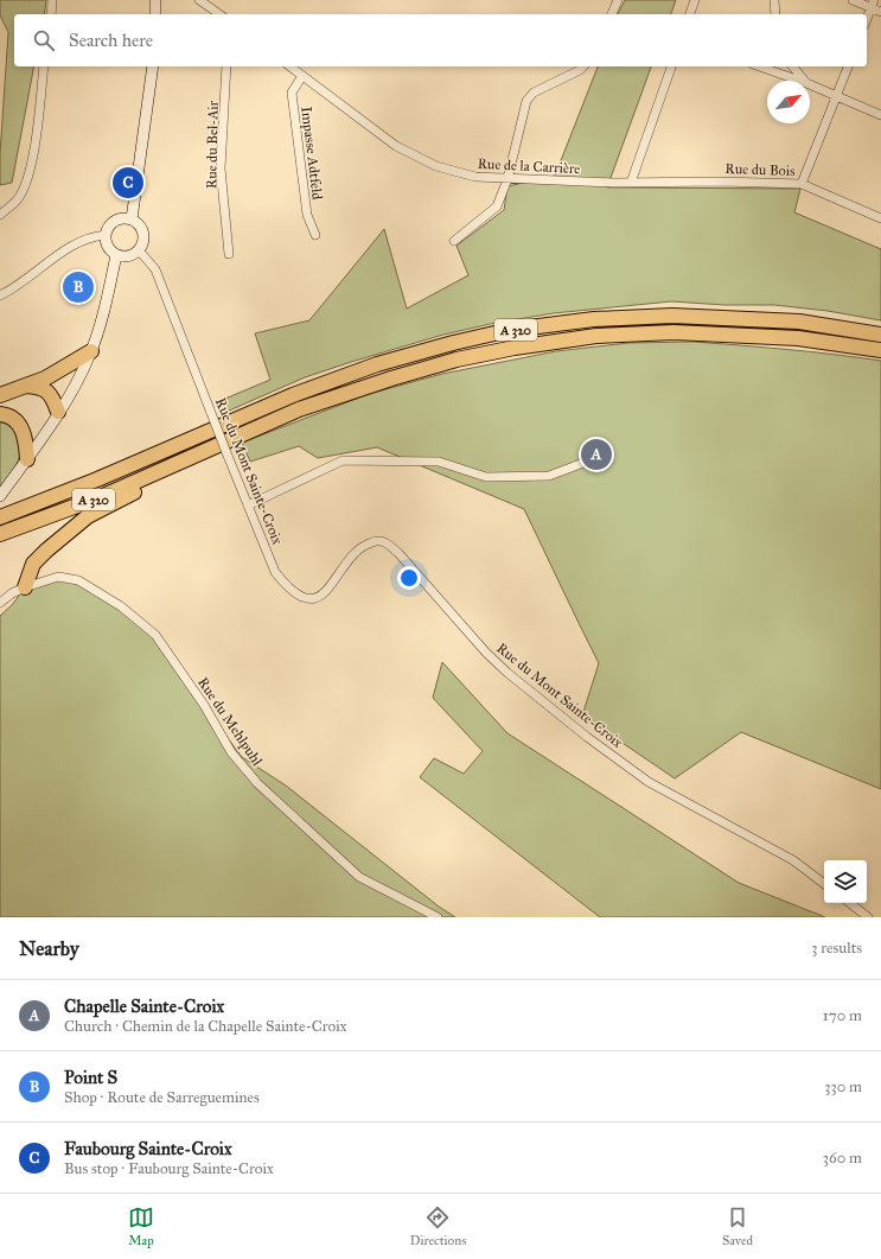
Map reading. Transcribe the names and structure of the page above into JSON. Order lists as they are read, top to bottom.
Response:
{
  "streets": {
    "highway": ["A 320"],
    "street": [
      "Rue du Bel-Air",
      "Impasse Adtfeld",
      "Rue de la Carrière",
      "Rue du Bois",
      "Rue du Mont Sainte-Croix",
      "Rue du Mehlpuhl"
    ]
  },
  "crossings": [
    ["Impasse Adtfeld", "Rue de la Carrière"],
    ["Rue de la Carrière", "Rue du Bois"]
  ],
  "north": "top right",
  "page": {
    "search": "Search here",
    "pins": ["C", "B", "A"],
    "heading": ["Nearby", "3 results"],
    "list": [
      {
        "mark": "A",
        "name": "Chapelle Sainte-Croix",
        "note": "Church · Chemin de la Chapelle Sainte-Croix",
        "value": "170 m"
      },
      {
        "mark": "B",
        "name": "Point S",
        "note": "Shop · Route de Sarreguemines",
        "value": "330 m"
      },
      {
        "mark": "C",
        "name": "Faubourg Sainte-Croix",
        "note": "Bus stop · Faubourg Sainte-Croix",
        "value": "360 m"
      }
    ],
    "nav": ["Map", "Directions", "Saved"]
  }
}
